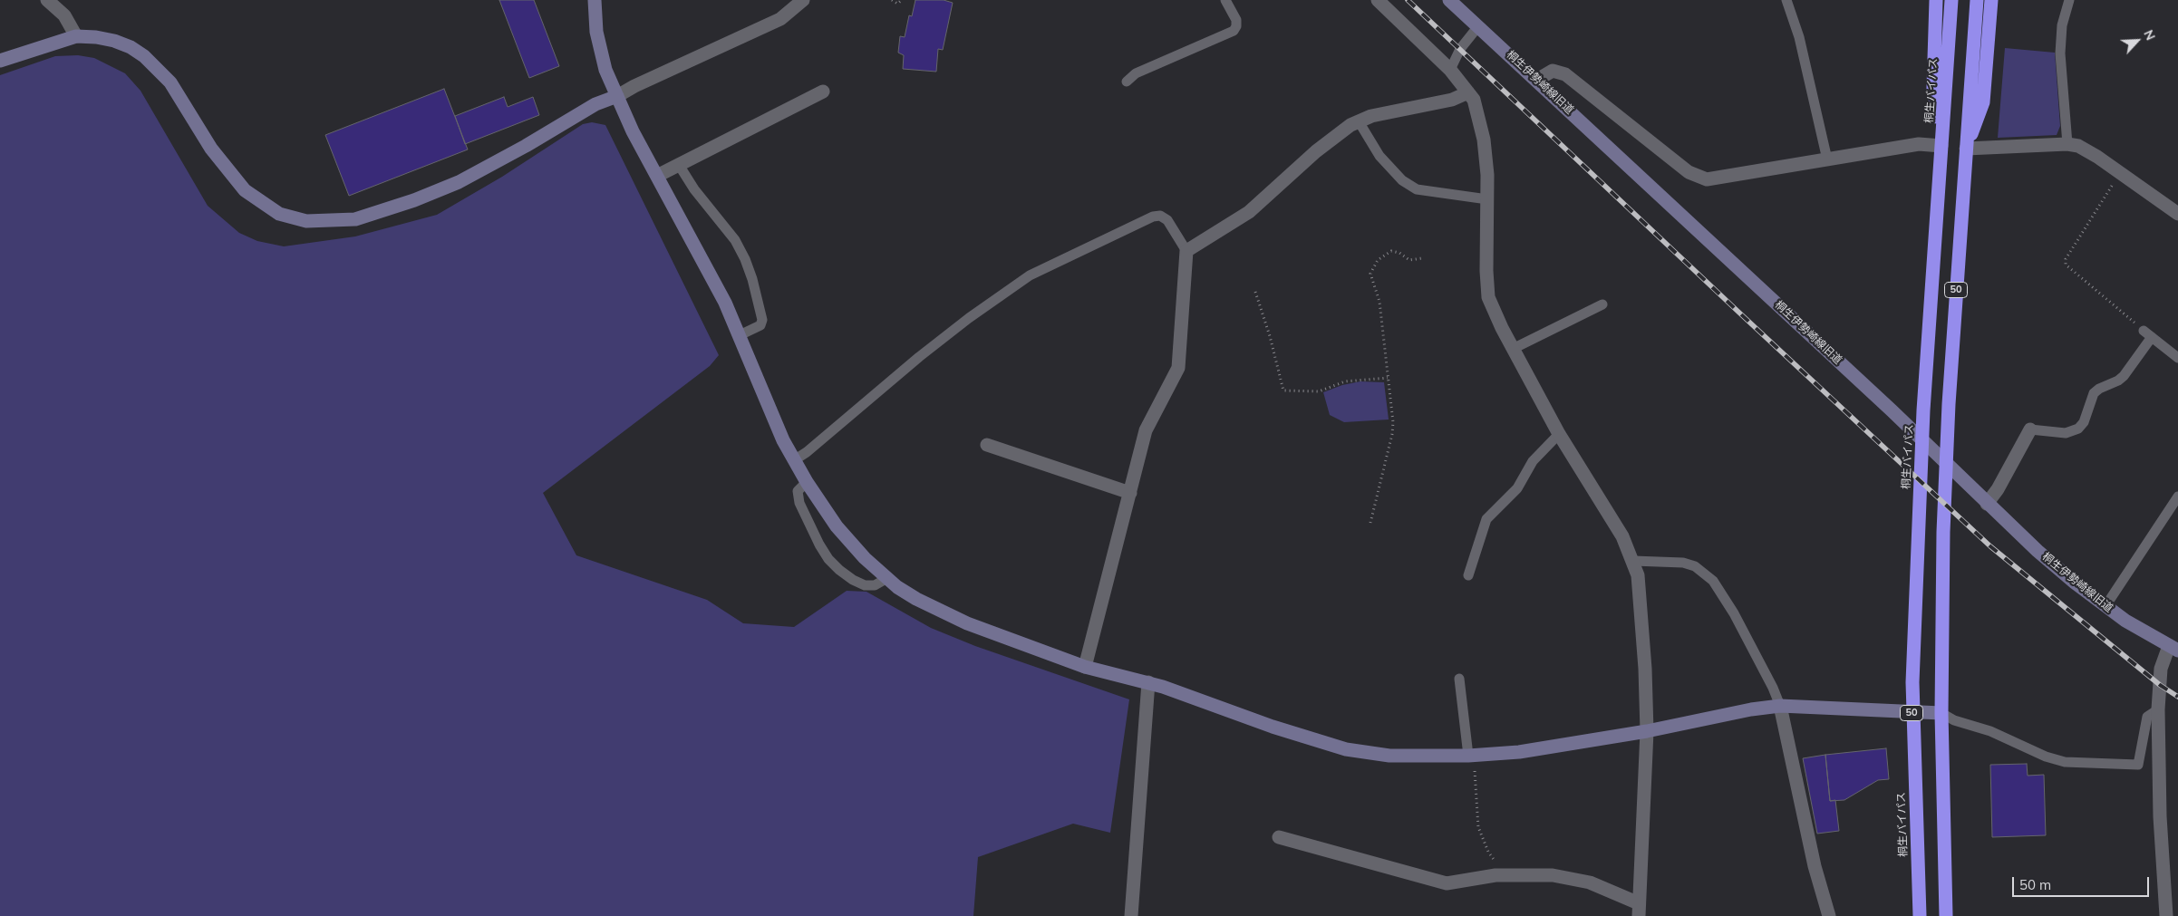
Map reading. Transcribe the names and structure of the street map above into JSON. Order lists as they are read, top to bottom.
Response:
{
  "streets": {
    "highway": ["桐生バイパス", "50"],
    "street": ["桐生伊勢崎線旧道"]
  },
  "crossings": [
    ["桐生バイパス", "50"]
  ],
  "scale_bar": "50 m",
  "north": "top right"
}
